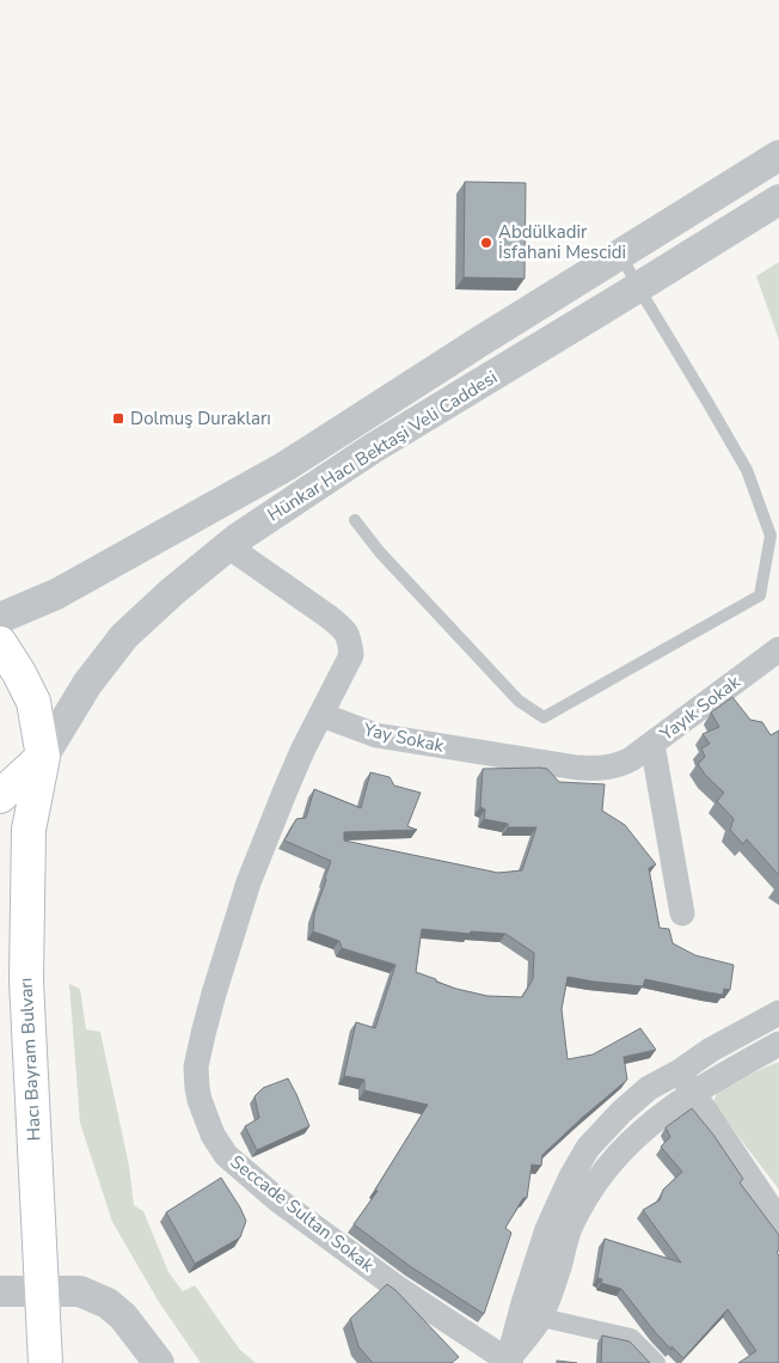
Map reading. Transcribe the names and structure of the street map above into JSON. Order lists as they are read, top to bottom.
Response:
{
  "streets": {
    "main road": ["Hacı Bayram Bulvarı"],
    "street": [
      "Hünkar Hacı Bektaşi Veli Caddesi",
      "Yayık Sokak",
      "Yay Sokak",
      "Seccade Sultan Sokak"
    ]
  },
  "crossings": [
    ["Hünkar Hacı Bektaşi Veli Caddesi", "Hacı Bayram Bulvarı"],
    ["Yayık Sokak", "Yay Sokak"],
    ["Yay Sokak", "Seccade Sultan Sokak"]
  ],
  "places": {
    "other": ["Abdülkadir İsfahani Mescidi"],
    "transit": ["Dolmuş Durakları"]
  }
}
